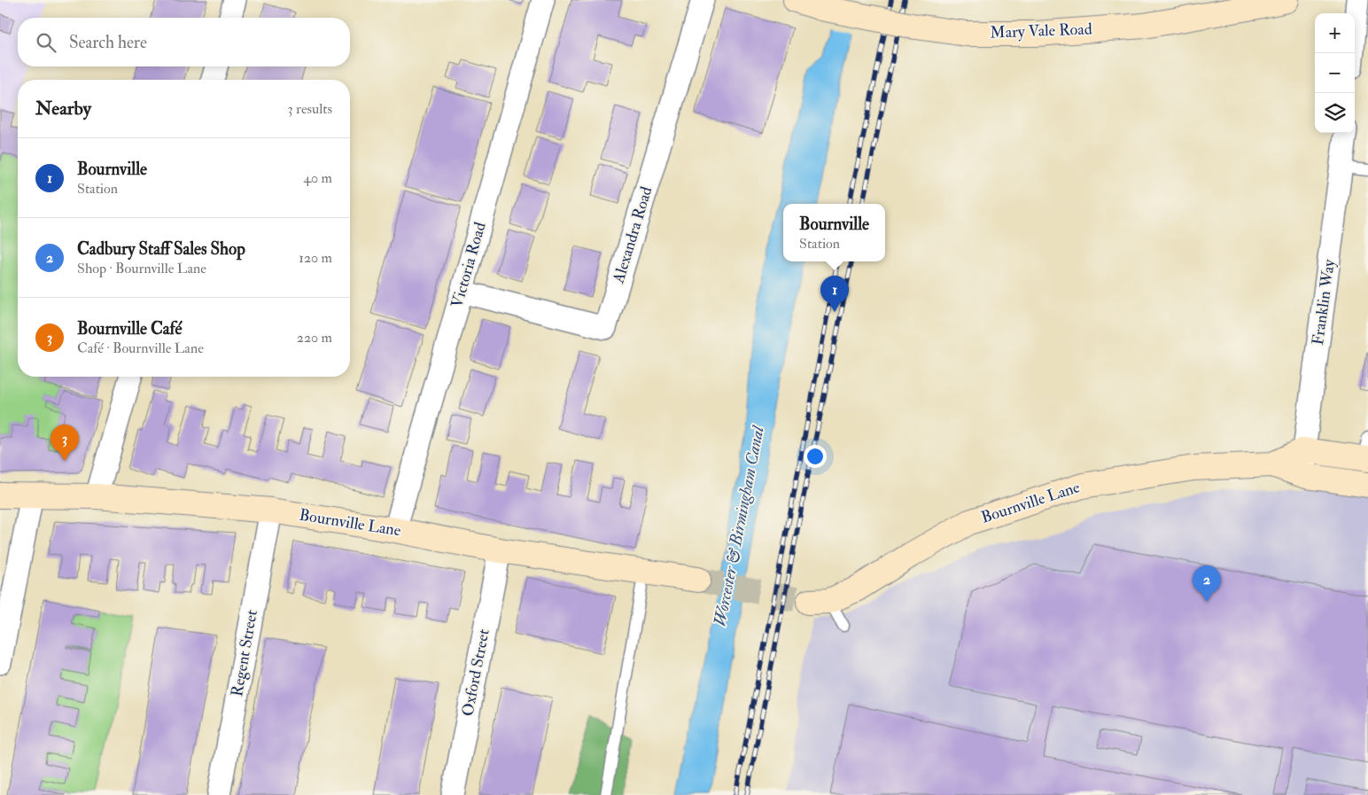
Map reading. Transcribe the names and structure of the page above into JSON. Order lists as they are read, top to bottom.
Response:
{
  "streets": {
    "street": [
      "Mary Vale Road",
      "Alexandra Road",
      "Victoria Road",
      "Franklin Way",
      "Bournville Lane",
      "Regent Street",
      "Oxford Street"
    ]
  },
  "crossings": [
    ["Alexandra Road", "Victoria Road"],
    ["Victoria Road", "Bournville Lane"],
    ["Franklin Way", "Bournville Lane"],
    ["Bournville Lane", "Regent Street"],
    ["Bournville Lane", "Oxford Street"]
  ],
  "water": ["Worcester & Birmingham Canal"],
  "page": {
    "map_buttons": ["+", "−"],
    "search": "Search here",
    "heading": ["Nearby", "3 results"],
    "list": [
      {
        "mark": "1",
        "name": "Bournville",
        "note": "Station",
        "value": "40 m"
      },
      {
        "mark": "2",
        "name": "Cadbury Staff Sales Shop",
        "note": "Shop · Bournville Lane",
        "value": "120 m"
      },
      {
        "mark": "3",
        "name": "Bournville Café",
        "note": "Café · Bournville Lane",
        "value": "220 m"
      }
    ],
    "popup": ["Bournville", "Station"],
    "pins": ["1", "3", "2"]
  }
}
